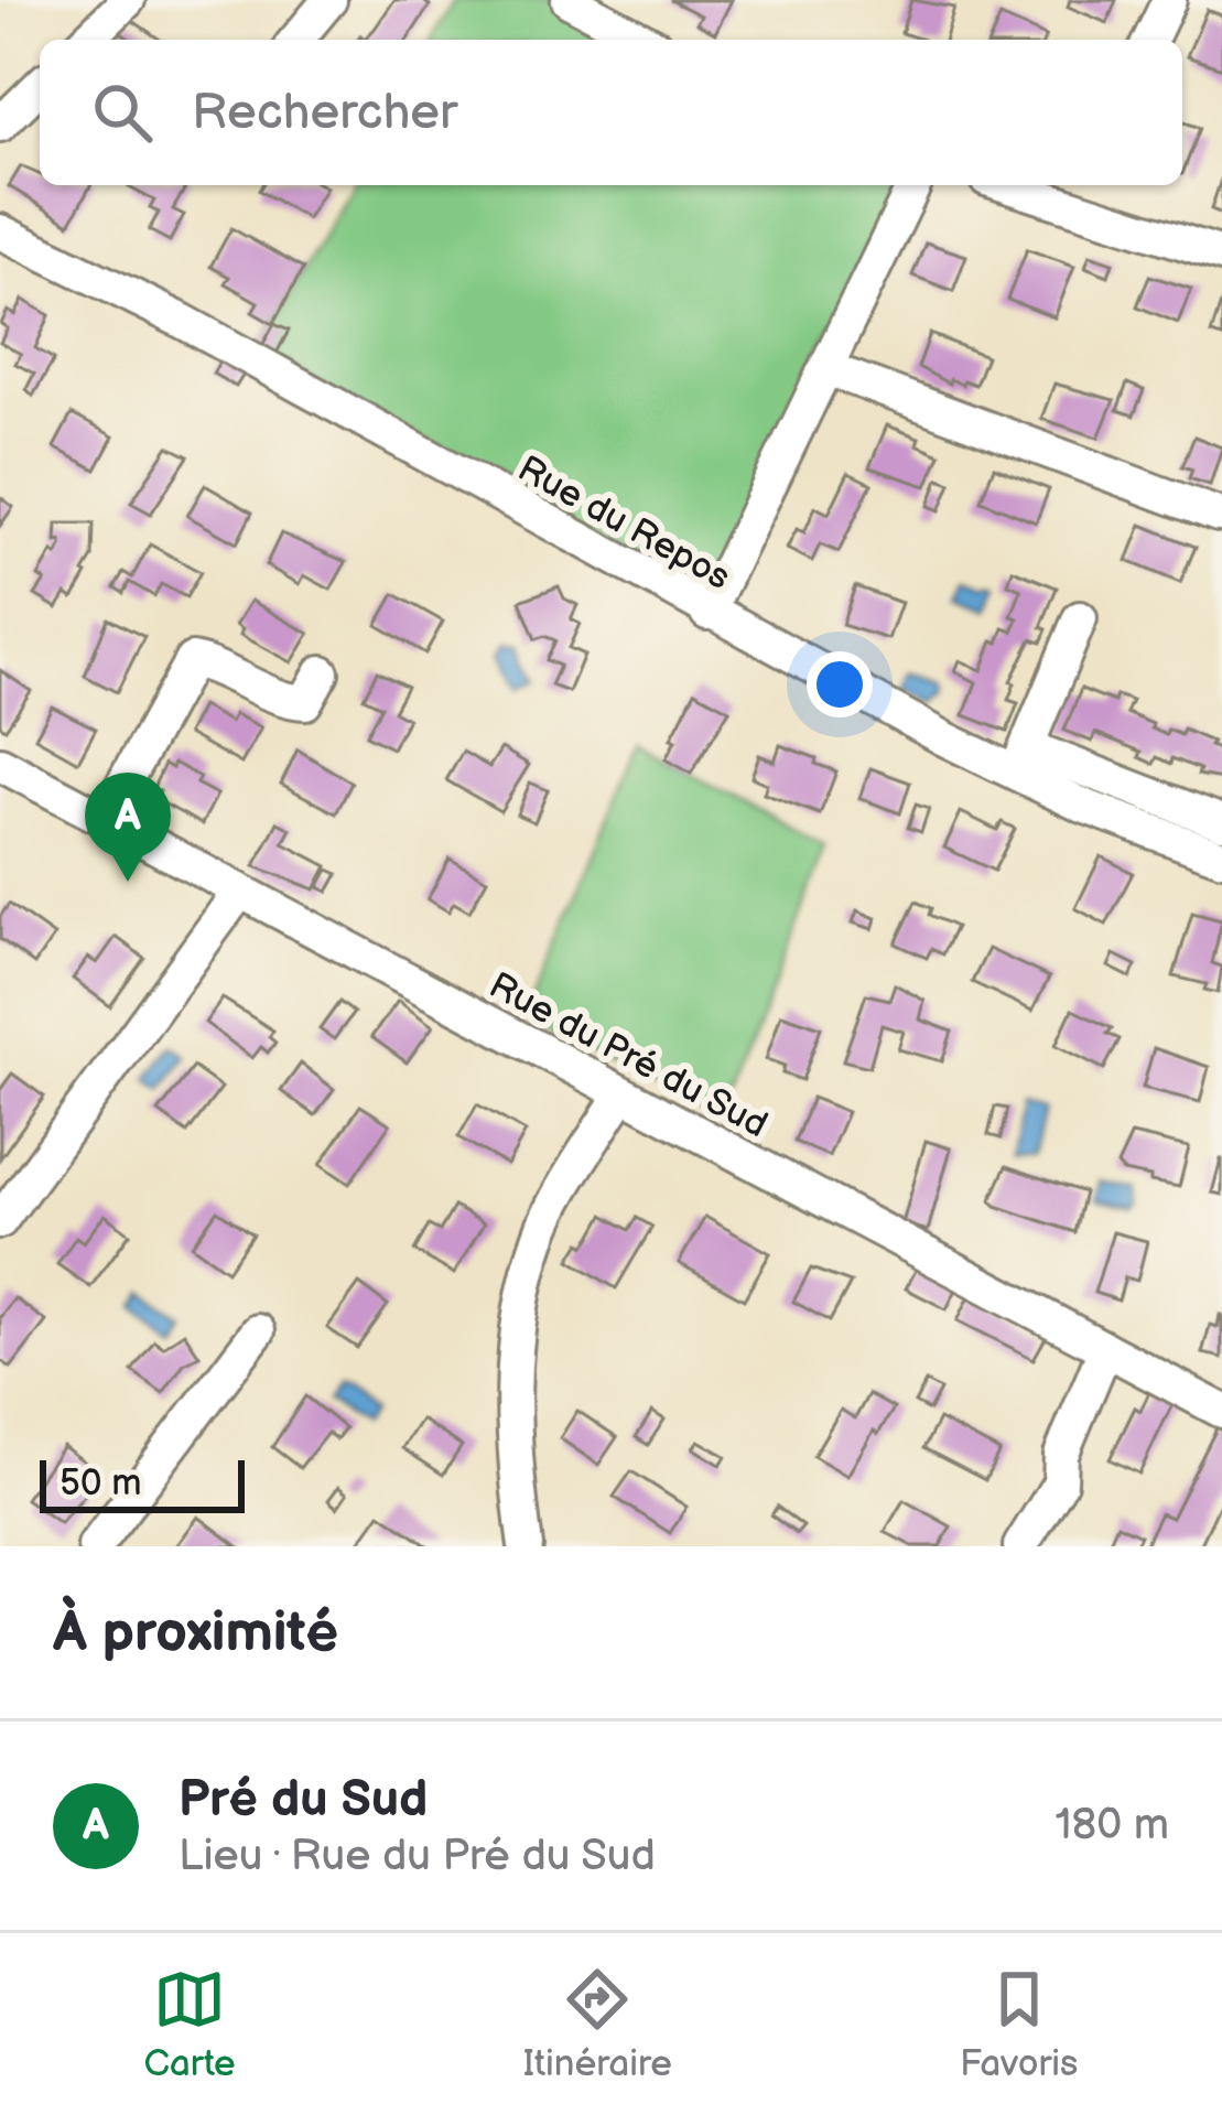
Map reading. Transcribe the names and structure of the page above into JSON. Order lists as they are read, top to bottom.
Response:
{
  "streets": {
    "street": ["Rue du Repos", "Rue du Pré du Sud"]
  },
  "scale_bar": "50 m",
  "page": {
    "search": "Rechercher",
    "pins": "A",
    "scale": "50 m",
    "heading": "À proximité",
    "list": [
      {
        "mark": "A",
        "name": "Pré du Sud",
        "note": "Lieu · Rue du Pré du Sud",
        "value": "180 m"
      }
    ],
    "nav": ["Carte", "Itinéraire", "Favoris"]
  }
}
